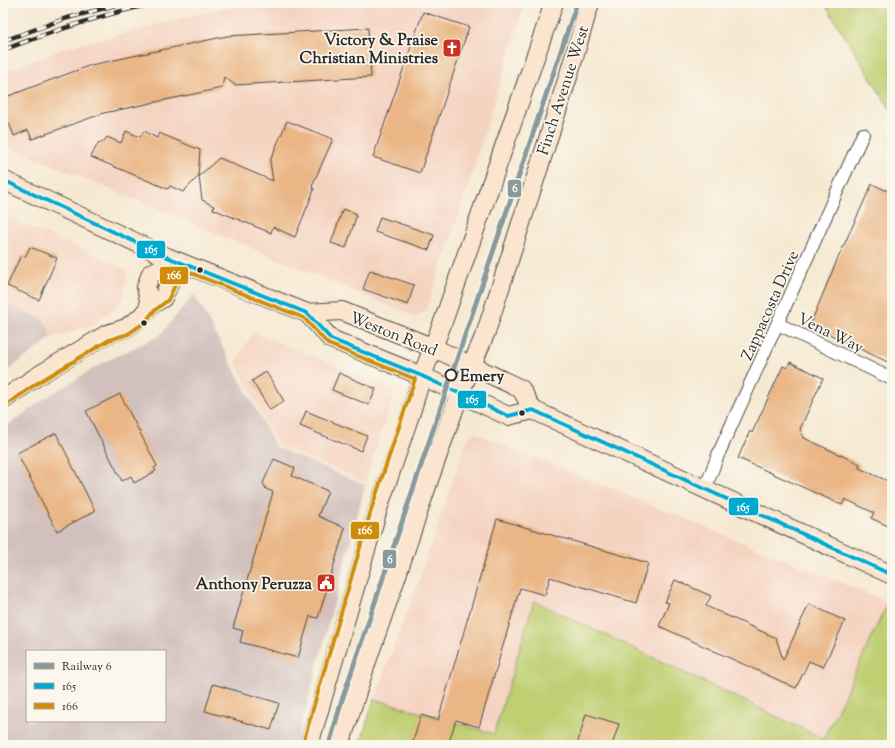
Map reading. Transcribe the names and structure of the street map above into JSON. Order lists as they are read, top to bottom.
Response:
{
  "streets": {
    "main road": ["Finch Avenue West", "Weston Road"],
    "street": ["Zappacosta Drive", "Vena Way"]
  },
  "crossings": [
    ["Finch Avenue West", "Weston Road"],
    ["Zappacosta Drive", "Vena Way"]
  ],
  "places": {
    "church": ["Victory & Praise Christian Ministries"],
    "other": ["Emery"],
    "public building": ["Anthony Peruzza"]
  },
  "lines": ["rail line 6", "transit line 165", "transit line 166"],
  "legend": ["Railway 6", "165", "166"]
}
